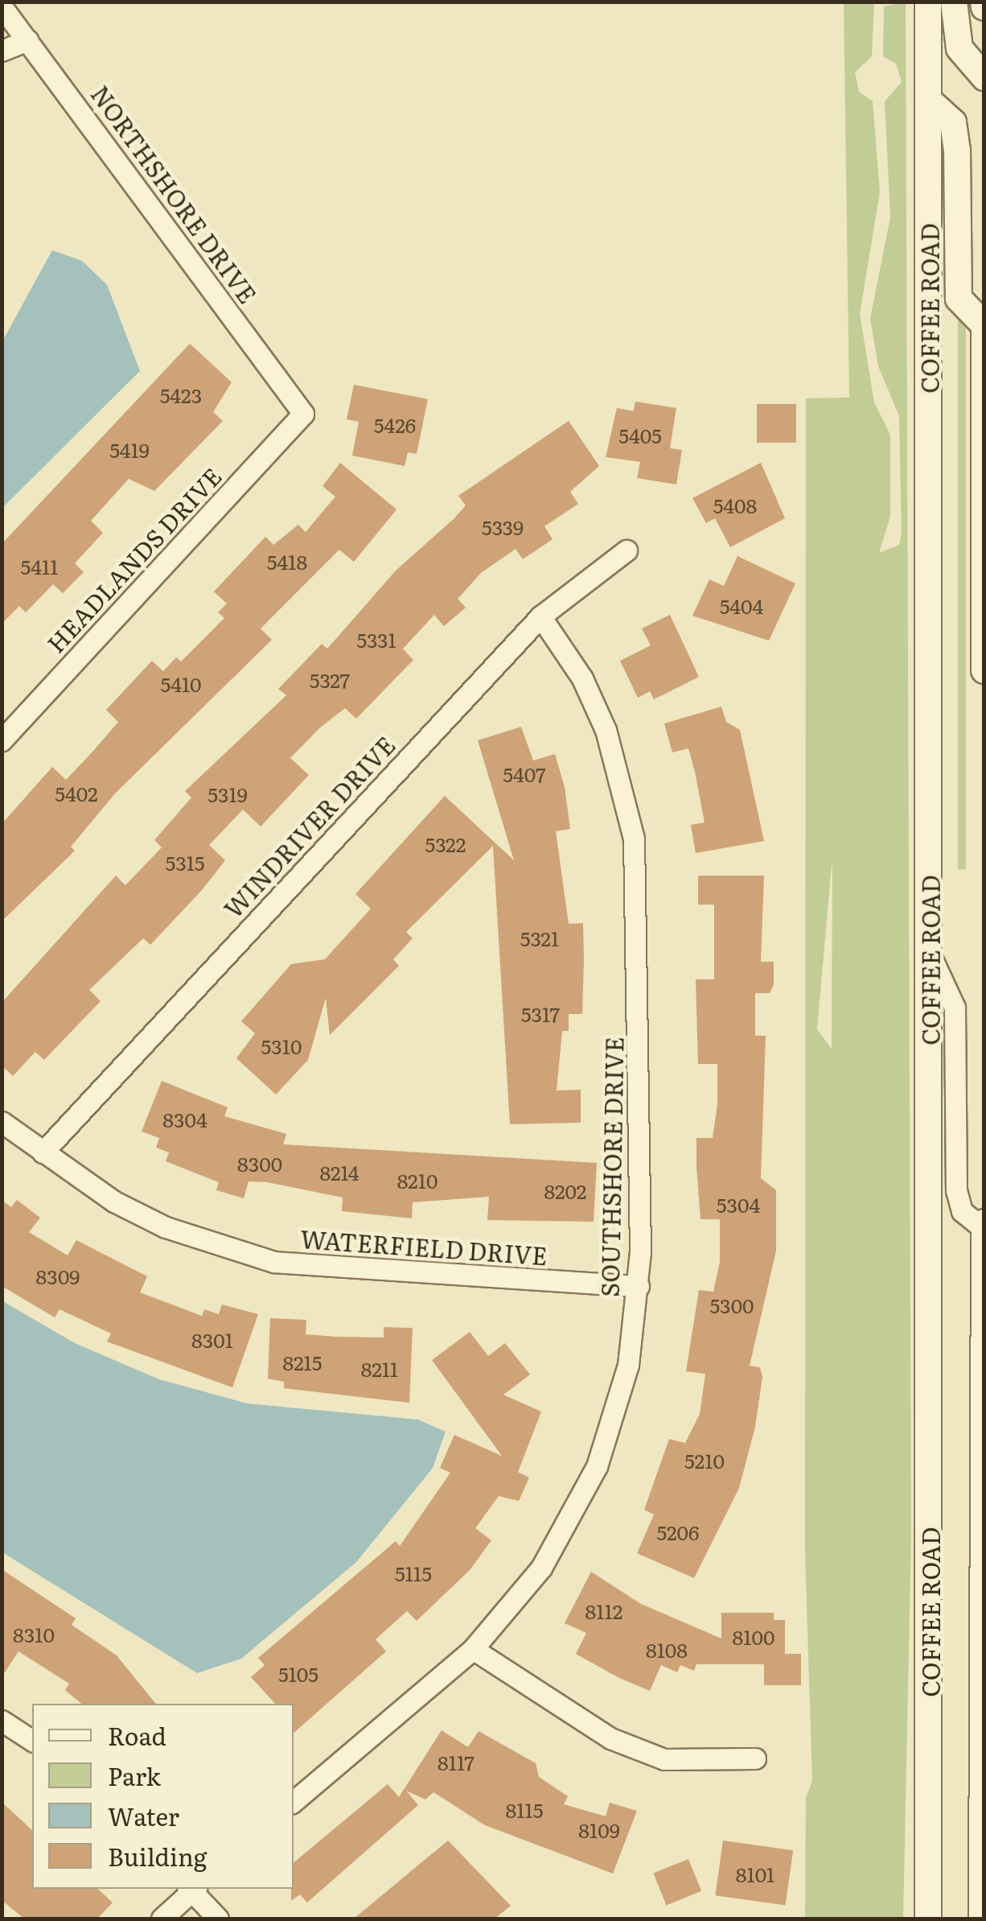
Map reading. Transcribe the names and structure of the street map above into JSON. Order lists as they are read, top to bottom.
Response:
{
  "streets": {
    "main road": ["COFFEE ROAD"],
    "street": [
      "NORTHSHORE DRIVE",
      "HEADLANDS DRIVE",
      "WINDRIVER DRIVE",
      "SOUTHSHORE DRIVE",
      "WATERFIELD DRIVE"
    ]
  },
  "crossings": [
    ["NORTHSHORE DRIVE", "HEADLANDS DRIVE"],
    ["WINDRIVER DRIVE", "SOUTHSHORE DRIVE"],
    ["WINDRIVER DRIVE", "WATERFIELD DRIVE"],
    ["SOUTHSHORE DRIVE", "WATERFIELD DRIVE"]
  ],
  "house_numbers": [
    "5423",
    "5426",
    "5405",
    "5419",
    "5408",
    "5339",
    "5418",
    "5411",
    "5404",
    "5331",
    "5327",
    "5410",
    "5407",
    "5402",
    "5319",
    "5322",
    "5315",
    "5321",
    "5317",
    "5310",
    "8304",
    "8300",
    "8214",
    "8210",
    "8202",
    "5304",
    "8309",
    "5300",
    "8301",
    "8215",
    "8211",
    "5210",
    "5206",
    "5115",
    "8112",
    "8310",
    "8100",
    "8108",
    "5105",
    "8117",
    "8115",
    "8109",
    "8101"
  ],
  "legend": [
    "Road",
    "Park",
    "Water",
    "Building"
  ]
}
